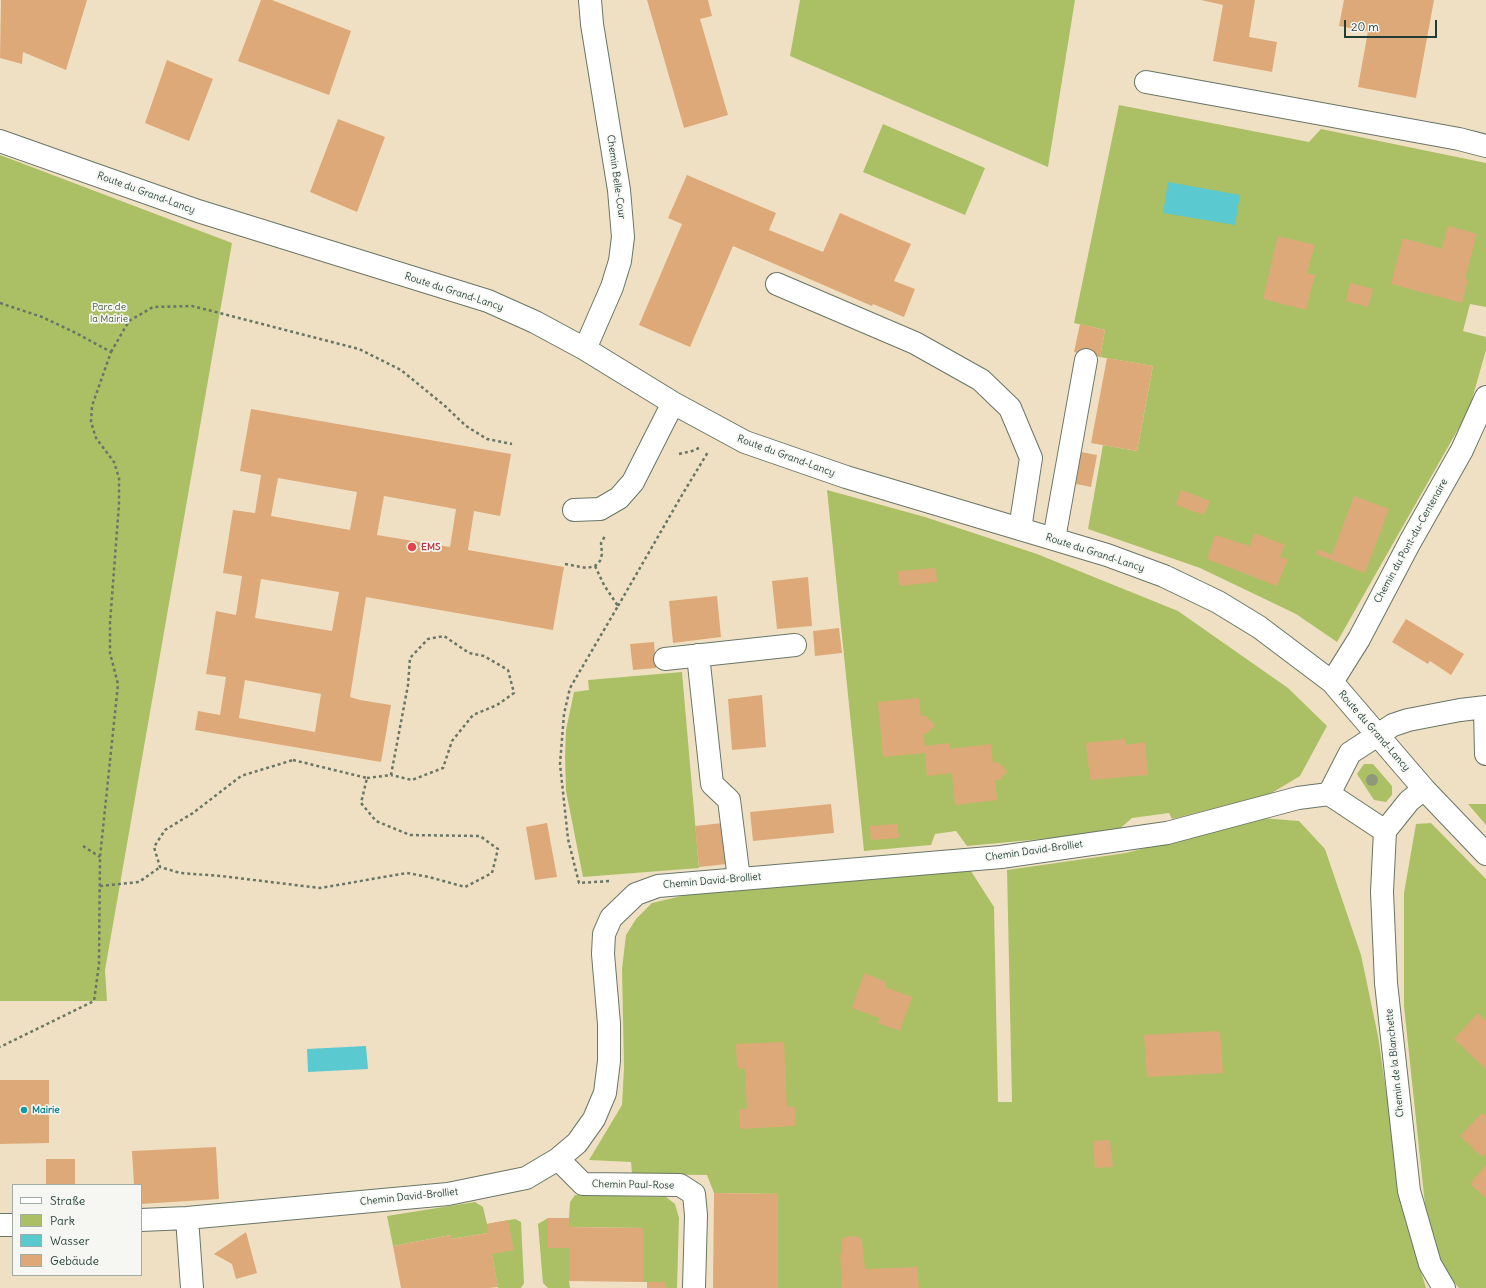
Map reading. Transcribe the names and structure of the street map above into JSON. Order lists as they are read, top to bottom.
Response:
{
  "streets": {
    "street": [
      "Chemin Belle-Cour",
      "Route du Grand-Lancy",
      "Chemin du Pont-du-Centenaire",
      "Chemin David-Brolliet",
      "Chemin de la Blanchette",
      "Chemin Paul-Rose"
    ]
  },
  "crossings": [
    ["Chemin Belle-Cour", "Route du Grand-Lancy"],
    ["Route du Grand-Lancy", "Chemin du Pont-du-Centenaire"],
    ["Chemin David-Brolliet", "Chemin Paul-Rose"]
  ],
  "parks": ["Parc de la Mairie"],
  "places": ["EMS", "Mairie"],
  "legend": [
    "Straße",
    "Park",
    "Wasser",
    "Gebäude"
  ],
  "scale_bar": "20 m"
}
